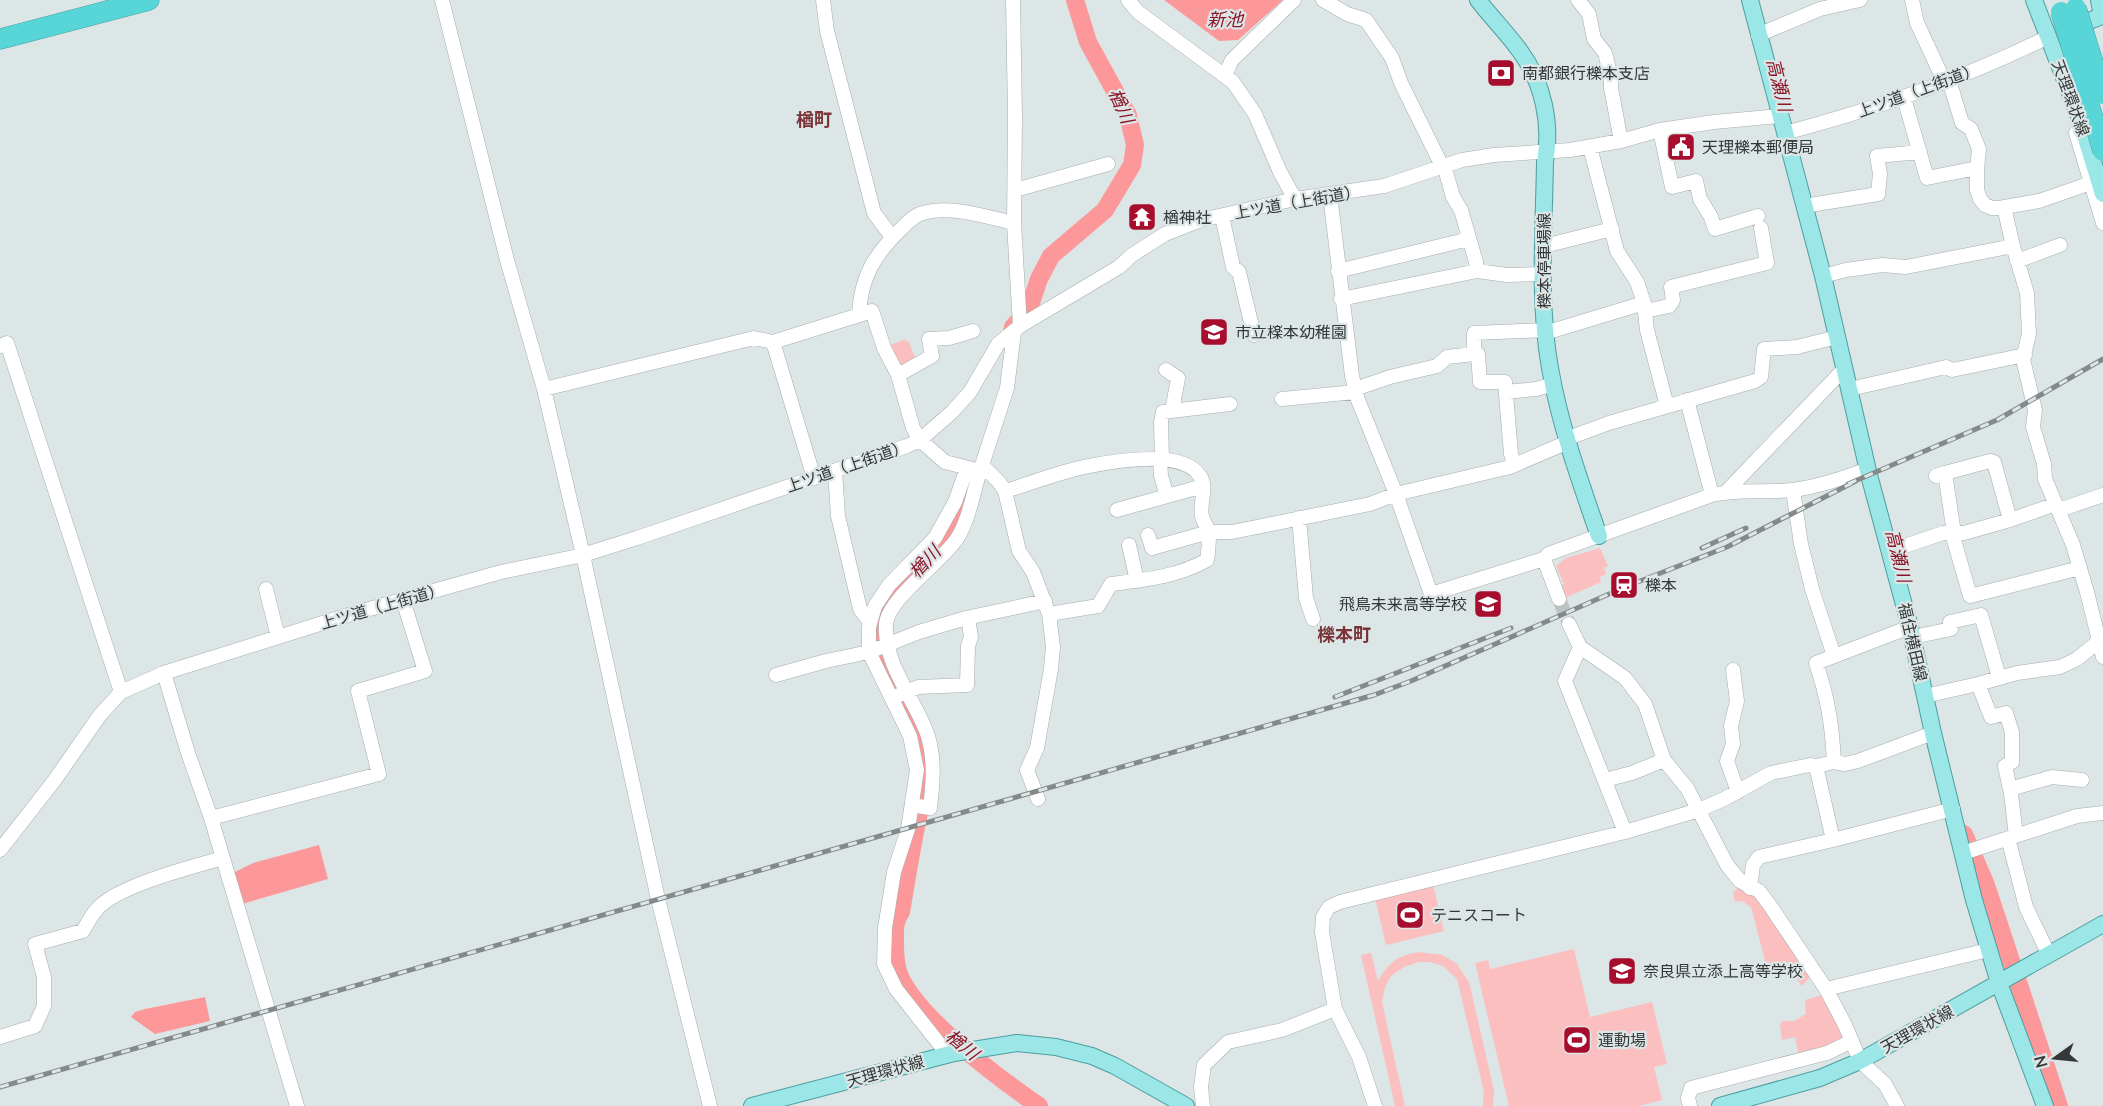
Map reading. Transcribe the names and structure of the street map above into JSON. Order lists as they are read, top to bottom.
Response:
{
  "streets": {
    "main road": ["天理環状線", "櫟本停車場線", "福住横田線"],
    "street": ["上ツ道（上街道）"]
  },
  "crossings": [
    ["上ツ道（上街道）", "天理環状線"],
    ["上ツ道（上街道）", "櫟本停車場線"],
    ["上ツ道（上街道）", "福住横田線"],
    ["天理環状線", "福住横田線"]
  ],
  "districts": ["楢町", "櫟本町"],
  "water": ["新池", "高瀬川", "楢川"],
  "places": {
    "bank": ["南都銀行櫟本支店"],
    "public building": ["天理櫟本郵便局"],
    "temple": ["楢神社"],
    "school or university": ["市立檪本幼稚園", "飛鳥未来高等学校", "奈良県立添上高等学校"],
    "station": ["櫟本"],
    "sports": ["テニスコート", "運動場"]
  },
  "north": "left"
}
